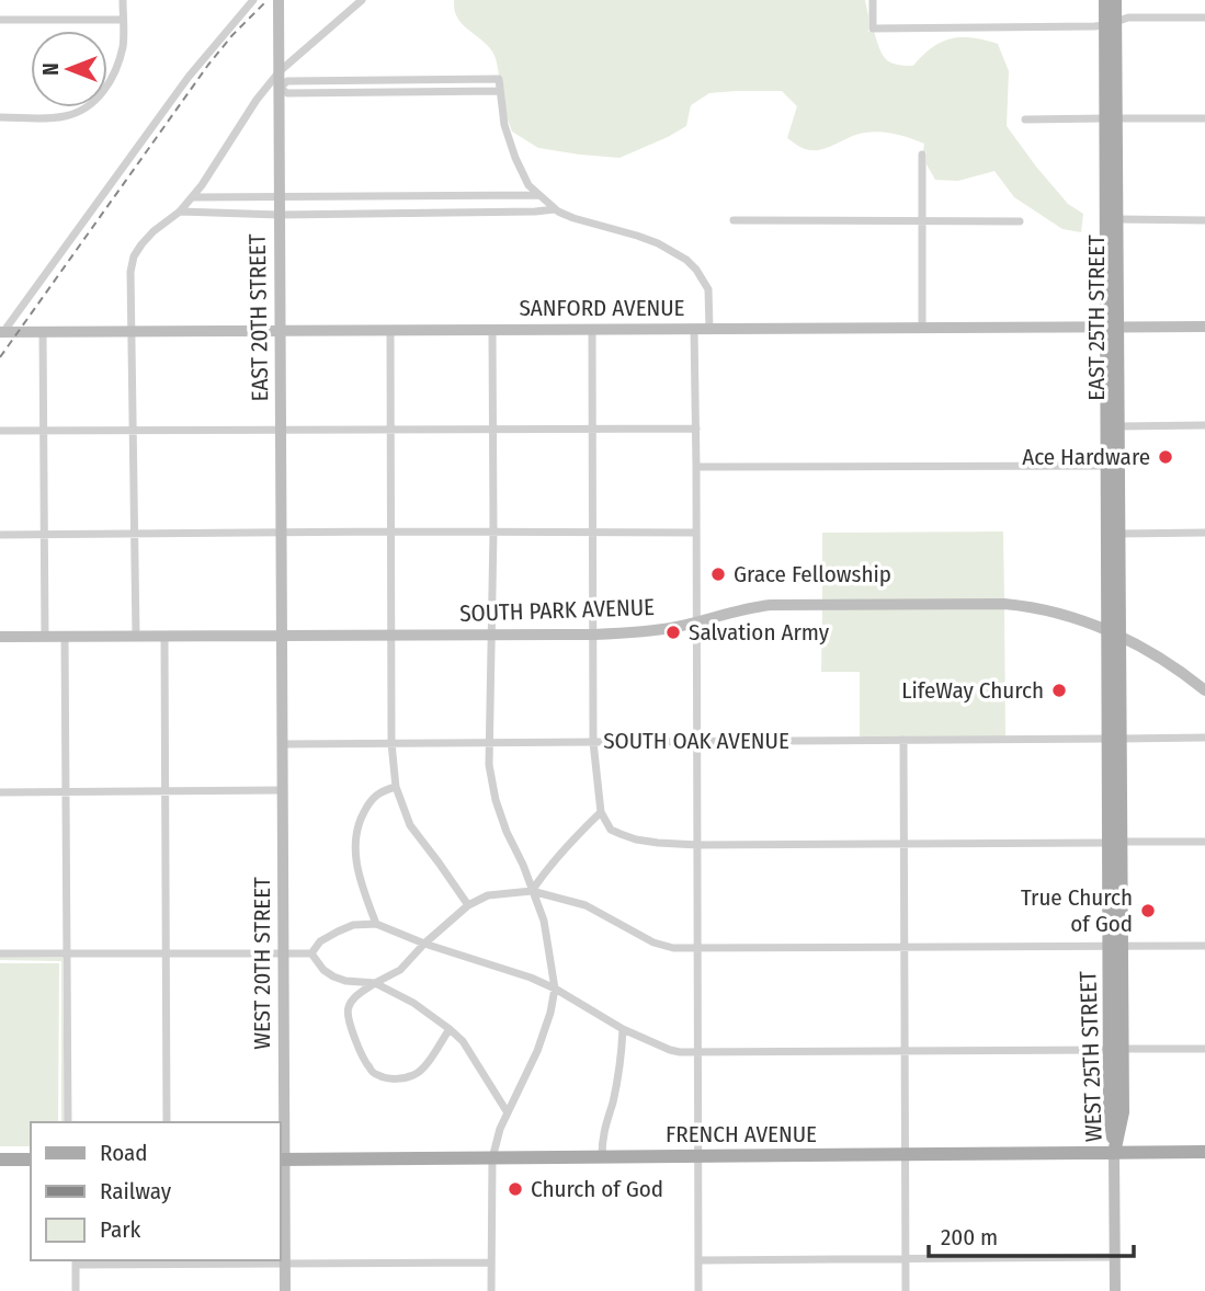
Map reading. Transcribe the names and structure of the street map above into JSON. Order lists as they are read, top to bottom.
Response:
{
  "streets": {
    "main road": ["EAST 25TH STREET", "WEST 25TH STREET", "FRENCH AVENUE"],
    "street": [
      "SANFORD AVENUE",
      "EAST 20TH STREET",
      "SOUTH PARK AVENUE",
      "SOUTH OAK AVENUE",
      "WEST 20TH STREET"
    ]
  },
  "crossings": [
    ["SANFORD AVENUE", "EAST 20TH STREET"],
    ["SANFORD AVENUE", "EAST 25TH STREET"],
    ["EAST 20TH STREET", "SOUTH PARK AVENUE"],
    ["EAST 20TH STREET", "WEST 20TH STREET"],
    ["EAST 25TH STREET", "SOUTH PARK AVENUE"],
    ["EAST 25TH STREET", "WEST 25TH STREET"],
    ["SOUTH PARK AVENUE", "WEST 20TH STREET"],
    ["SOUTH PARK AVENUE", "WEST 25TH STREET"],
    ["SOUTH OAK AVENUE", "WEST 20TH STREET"],
    ["SOUTH OAK AVENUE", "WEST 25TH STREET"],
    ["WEST 20TH STREET", "FRENCH AVENUE"],
    ["WEST 25TH STREET", "FRENCH AVENUE"]
  ],
  "places": [
    "Ace Hardware",
    "Grace Fellowship",
    "Salvation Army",
    "LifeWay Church",
    "True Church of God",
    "Church of God"
  ],
  "legend": ["Road", "Railway", "Park"],
  "scale_bar": "200 m",
  "north": "left"
}
